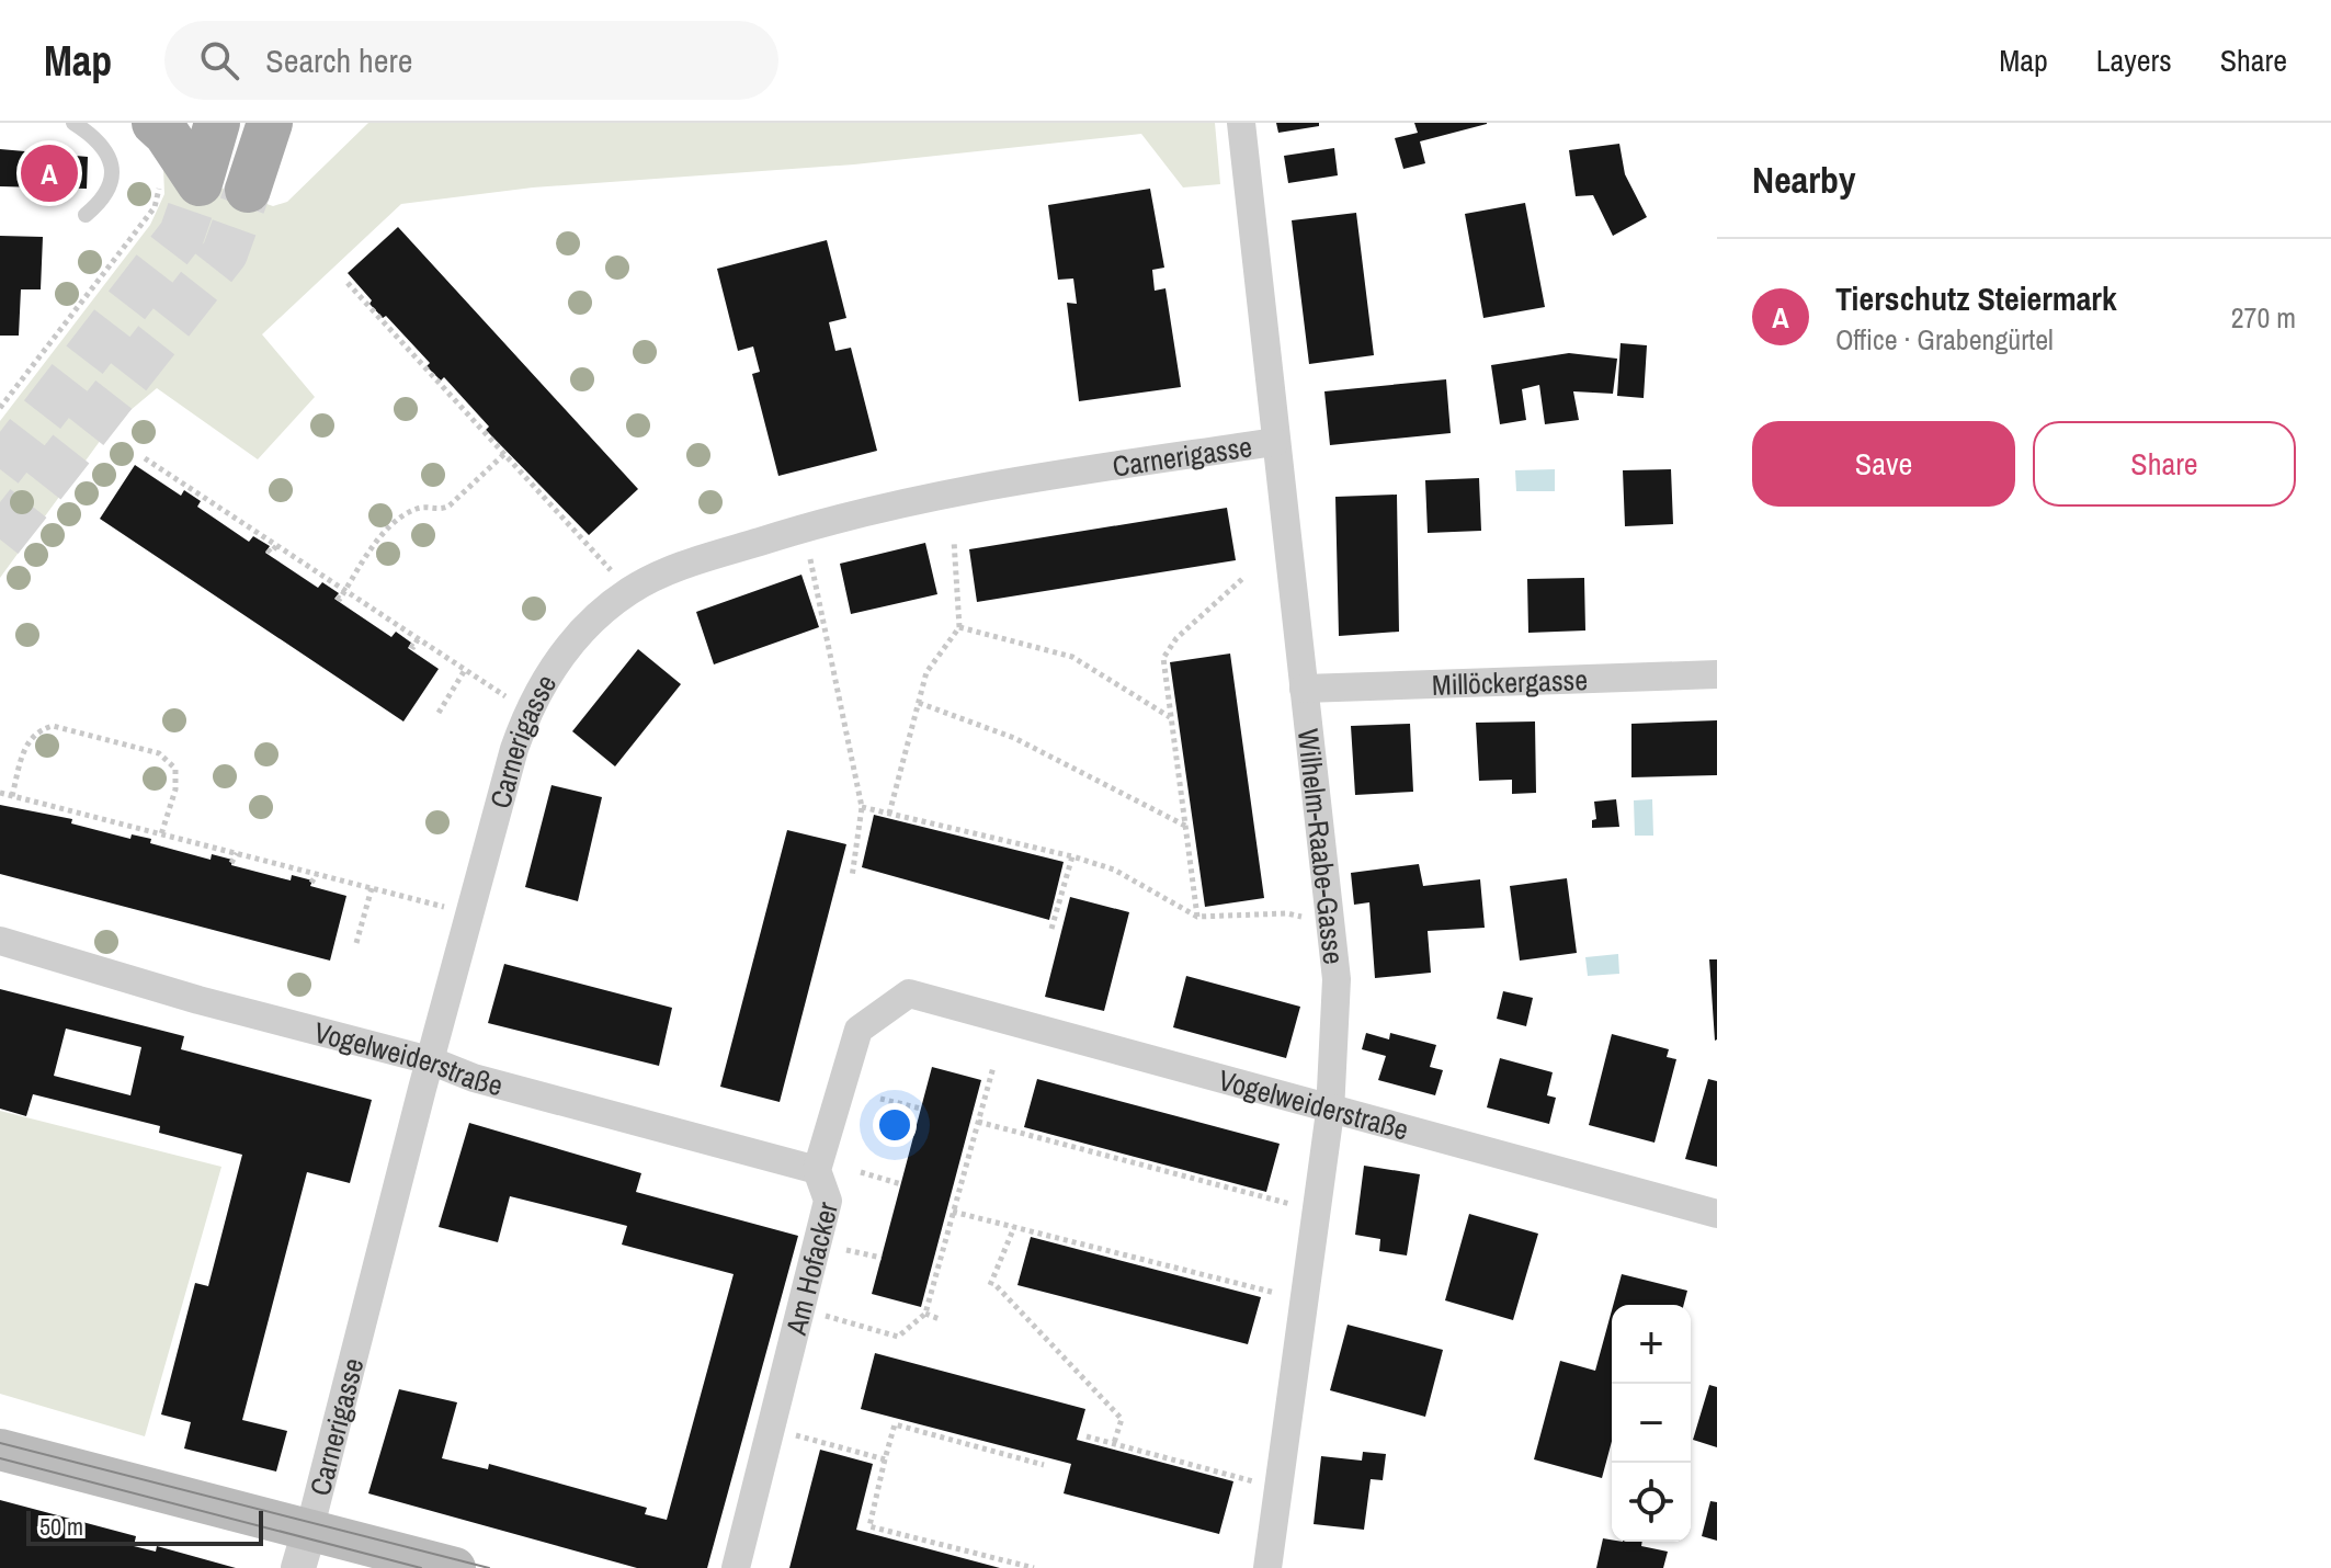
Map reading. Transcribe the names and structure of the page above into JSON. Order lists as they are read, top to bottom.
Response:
{
  "streets": {
    "street": [
      "Carnerigasse",
      "Millöckergasse",
      "Wilhelm-Raabe-Gasse",
      "Vogelweiderstraße",
      "Am Hofacker"
    ]
  },
  "crossings": [
    ["Carnerigasse", "Wilhelm-Raabe-Gasse"],
    ["Carnerigasse", "Vogelweiderstraße"],
    ["Millöckergasse", "Wilhelm-Raabe-Gasse"],
    ["Wilhelm-Raabe-Gasse", "Vogelweiderstraße"],
    ["Vogelweiderstraße", "Am Hofacker"]
  ],
  "scale_bar": "50 m",
  "page": {
    "header": "Map",
    "search": "Search here",
    "nav": ["Map", "Layers", "Share"],
    "heading": "Nearby",
    "pins": "A",
    "list": [
      {
        "mark": "A",
        "name": "Tierschutz Steiermark",
        "note": "Office · Grabengürtel",
        "value": "270 m"
      }
    ],
    "buttons": ["Save", "Share"],
    "map_buttons": ["+", "−"],
    "scale": "50 m"
  }
}
